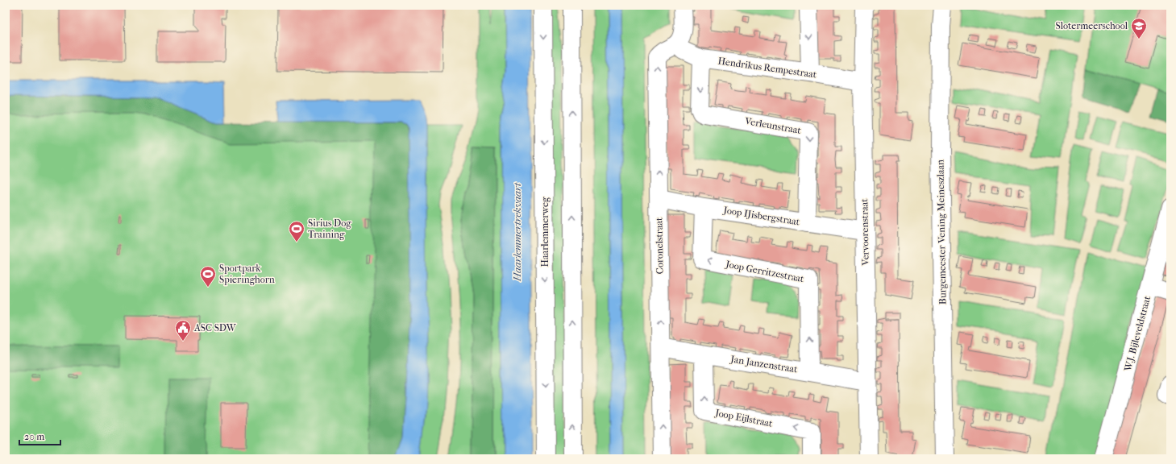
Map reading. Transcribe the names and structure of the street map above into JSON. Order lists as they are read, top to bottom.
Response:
{
  "streets": {
    "street": [
      "Hendrikus Rempestraat",
      "Verleunstraat",
      "Joop IJisbergstraat",
      "Haarlemmerweg",
      "Vervoorenstraat",
      "Burgemeester Vening Meineszlaan",
      "Coronelstraat",
      "Joop Gerritzestraat",
      "W.J. Bijleveldstraat",
      "Jan Janzenstraat",
      "Joop Eijlstraat"
    ]
  },
  "crossings": [
    ["Hendrikus Rempestraat", "Verleunstraat"],
    ["Hendrikus Rempestraat", "Vervoorenstraat"],
    ["Hendrikus Rempestraat", "Coronelstraat"],
    ["Verleunstraat", "Joop IJisbergstraat"],
    ["Joop IJisbergstraat", "Vervoorenstraat"],
    ["Joop IJisbergstraat", "Coronelstraat"],
    ["Joop IJisbergstraat", "Joop Gerritzestraat"],
    ["Vervoorenstraat", "Jan Janzenstraat"],
    ["Coronelstraat", "Jan Janzenstraat"],
    ["Joop Gerritzestraat", "Jan Janzenstraat"],
    ["Jan Janzenstraat", "Joop Eijlstraat"]
  ],
  "water": ["Haarlemmertrekvaart"],
  "places": {
    "school or university": ["Slotermeerschool"],
    "sports": ["Sirius Dog Training", "Sportpark Spieringhorn"],
    "public building": ["ASC SDW"]
  },
  "scale_bar": "20 m"
}
